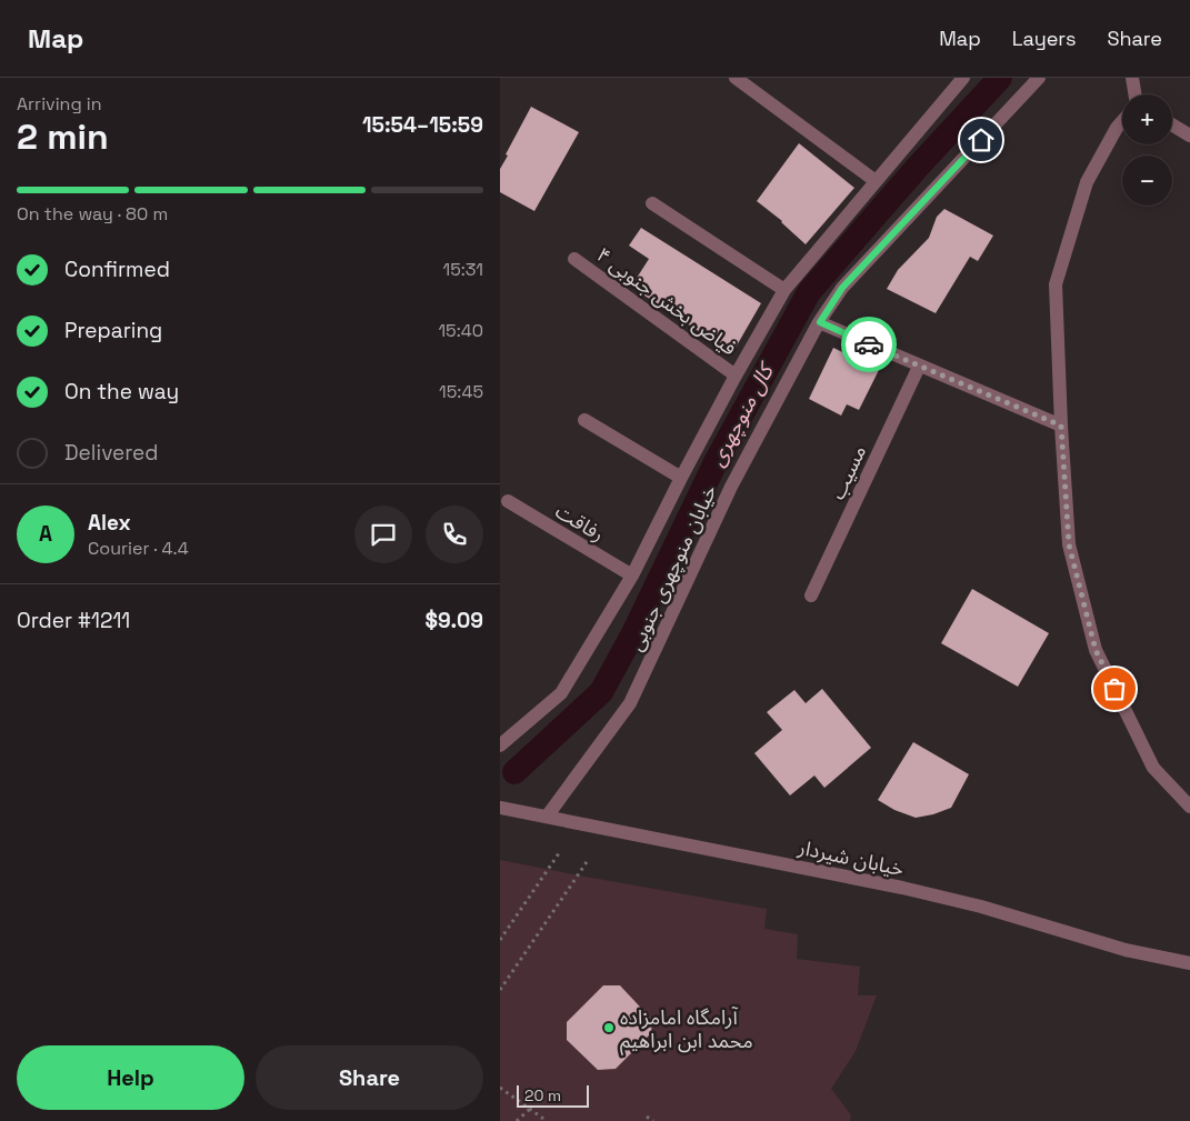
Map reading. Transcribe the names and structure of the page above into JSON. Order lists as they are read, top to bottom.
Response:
{
  "streets": {
    "street": [
      "فیاض بخش جنوبی ۴",
      "مسیب",
      "رفاقت",
      "خیابان منوچهری جنوبی",
      "خیابان شیردار"
    ]
  },
  "crossings": [
    ["فیاض بخش جنوبی ۴", "خیابان منوچهری جنوبی"],
    ["رفاقت", "خیابان منوچهری جنوبی"],
    ["خیابان منوچهری جنوبی", "خیابان شیردار"]
  ],
  "water": ["کال منوچهری"],
  "places": ["آرامگاه امامزاده محمد ابن ابراهیم"],
  "scale_bar": "20 m",
  "page": {
    "header": "Map",
    "nav": ["Map", "Layers", "Share"],
    "heading": ["2 min", "Arriving in", "15:54–15:59"],
    "panel": [
      "Alex",
      "Courier · 4.4",
      "Order #1211",
      "$9.09"
    ],
    "map_buttons": ["+", "−"],
    "bar": "On the way · 80 m",
    "list": [
      ["Confirmed", "15:31"],
      ["Preparing", "15:40"],
      ["On the way", "15:45"],
      "Delivered"
    ],
    "round": "A",
    "buttons": ["Help", "Share"],
    "scale": "20 m"
  }
}
